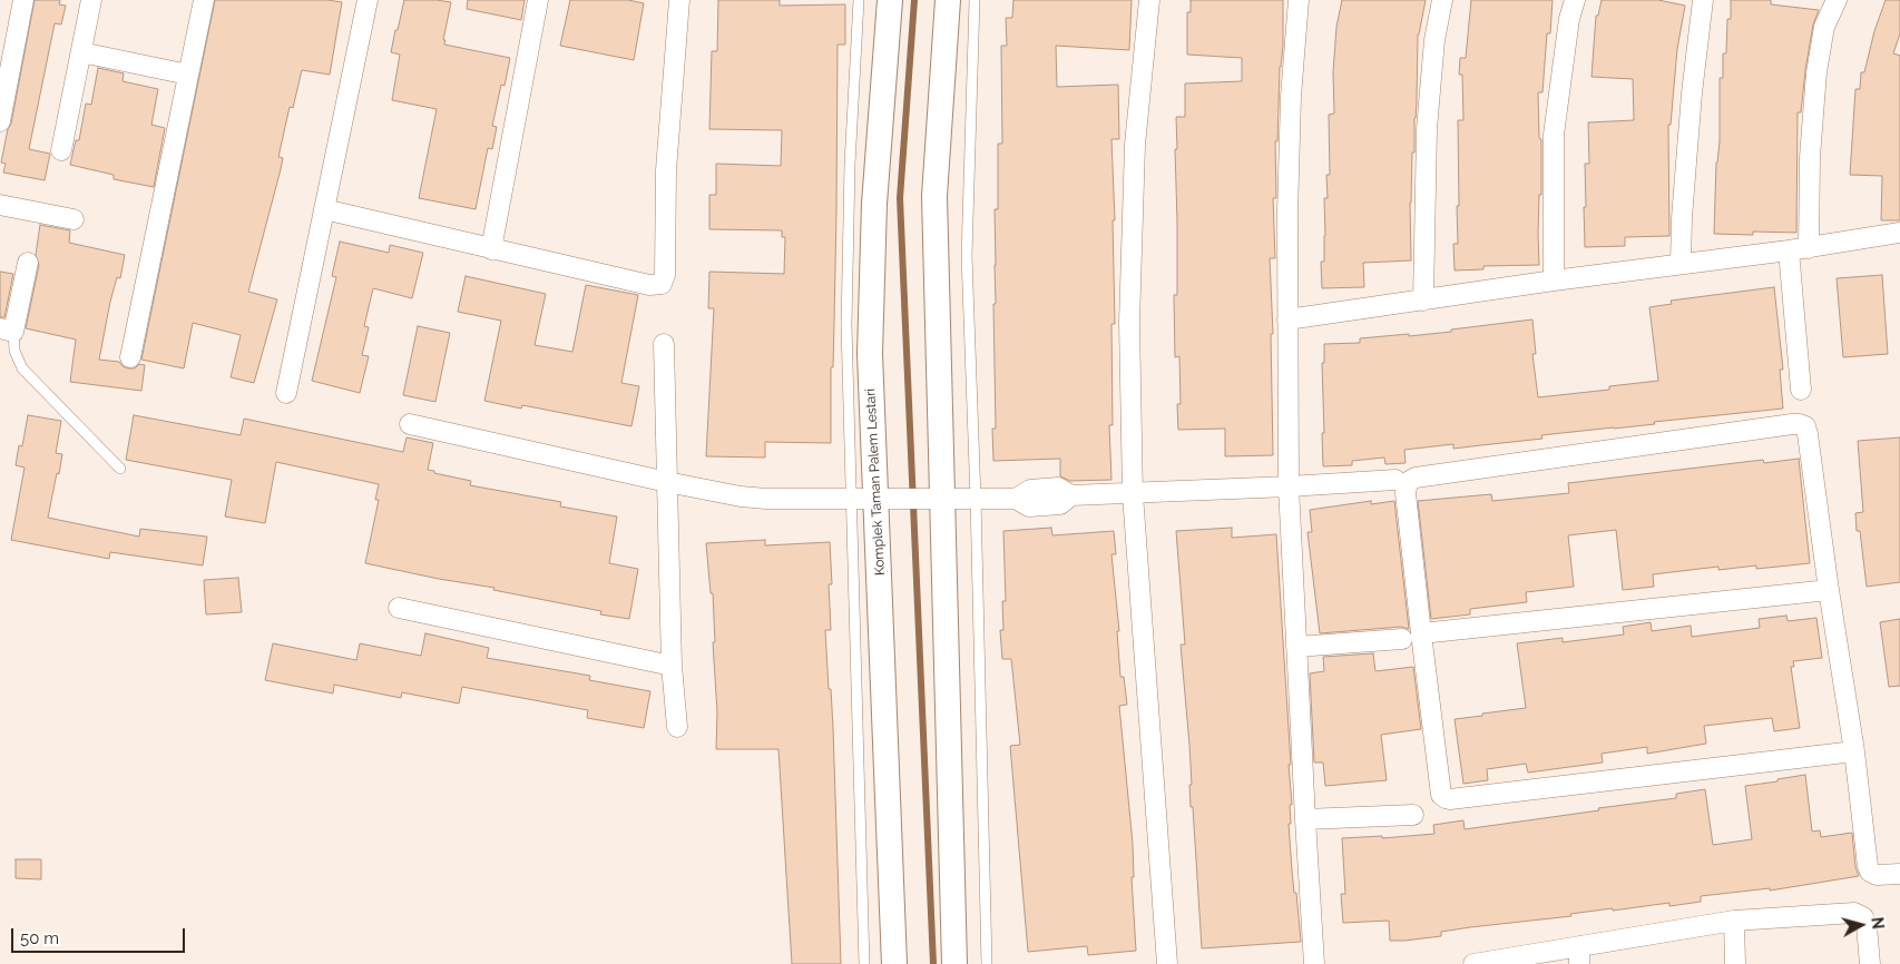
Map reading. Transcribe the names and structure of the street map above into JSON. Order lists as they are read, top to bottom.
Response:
{
  "streets": {
    "street": ["Komplek Taman Palem Lestari"]
  },
  "scale_bar": "50 m",
  "north": "right"
}
